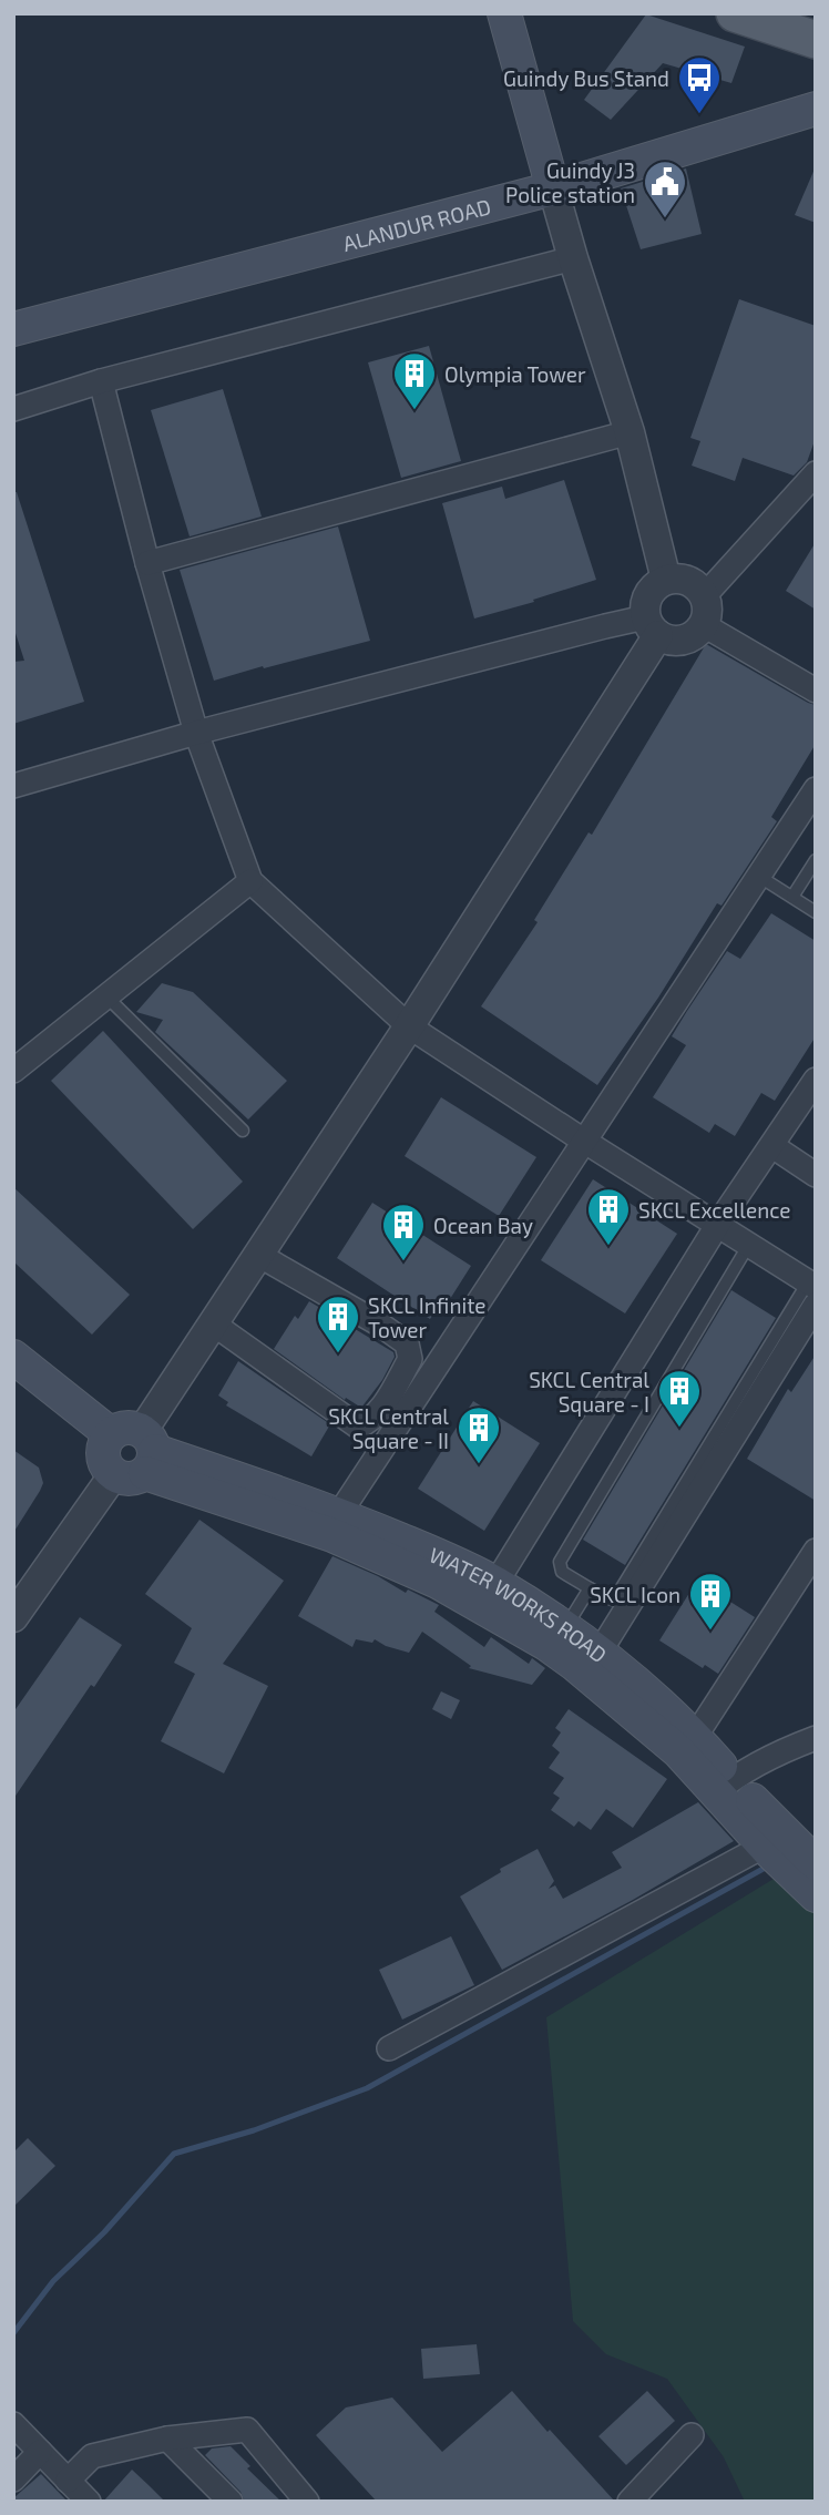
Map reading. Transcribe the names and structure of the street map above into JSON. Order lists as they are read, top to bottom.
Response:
{
  "streets": {
    "main road": ["ALANDUR ROAD", "WATER WORKS ROAD"]
  },
  "places": {
    "bus stop": ["Guindy Bus Stand"],
    "public building": ["Guindy J3 Police station"],
    "building": [
      "Olympia Tower",
      "SKCL Excellence",
      "Ocean Bay",
      "SKCL Infinite Tower",
      "SKCL Central Square - I",
      "SKCL Central Square - II",
      "SKCL Icon"
    ]
  }
}
